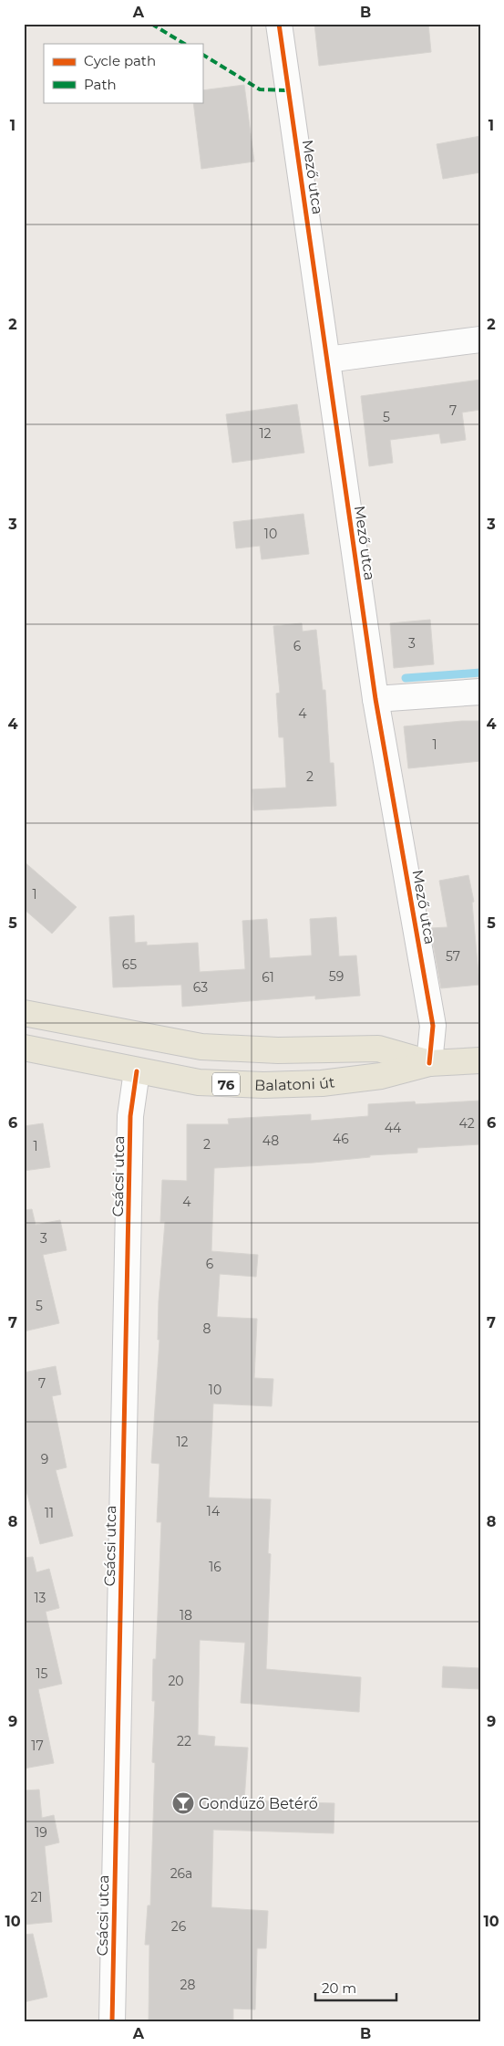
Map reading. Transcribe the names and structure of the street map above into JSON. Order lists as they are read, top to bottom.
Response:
{
  "streets": {
    "main road": ["Balatoni út", "76"],
    "street": ["Mező utca", "Csácsi utca"]
  },
  "crossings": [
    ["Mező utca", "Balatoni út"],
    ["Balatoni út", "Csácsi utca"]
  ],
  "places": {
    "bar": ["Gondűző Betérő"]
  },
  "house_numbers": [
    "7",
    "5",
    "12",
    "10",
    "3",
    "6",
    "4",
    "1",
    "2",
    "1",
    "57",
    "65",
    "59",
    "61",
    "63",
    "42",
    "44",
    "46",
    "48",
    "2",
    "1",
    "4",
    "3",
    "6",
    "5",
    "8",
    "7",
    "10",
    "12",
    "9",
    "14",
    "11",
    "16",
    "13",
    "18",
    "15",
    "20",
    "22",
    "17",
    "19",
    "26a",
    "21",
    "26",
    "28"
  ],
  "legend": ["Cycle path", "Path"],
  "scale_bar": "20 m",
  "grid": {
    "columns": ["A", "B"],
    "rows": [
      "1",
      "2",
      "3",
      "4",
      "5",
      "6",
      "7",
      "8",
      "9",
      "10"
    ]
  }
}
